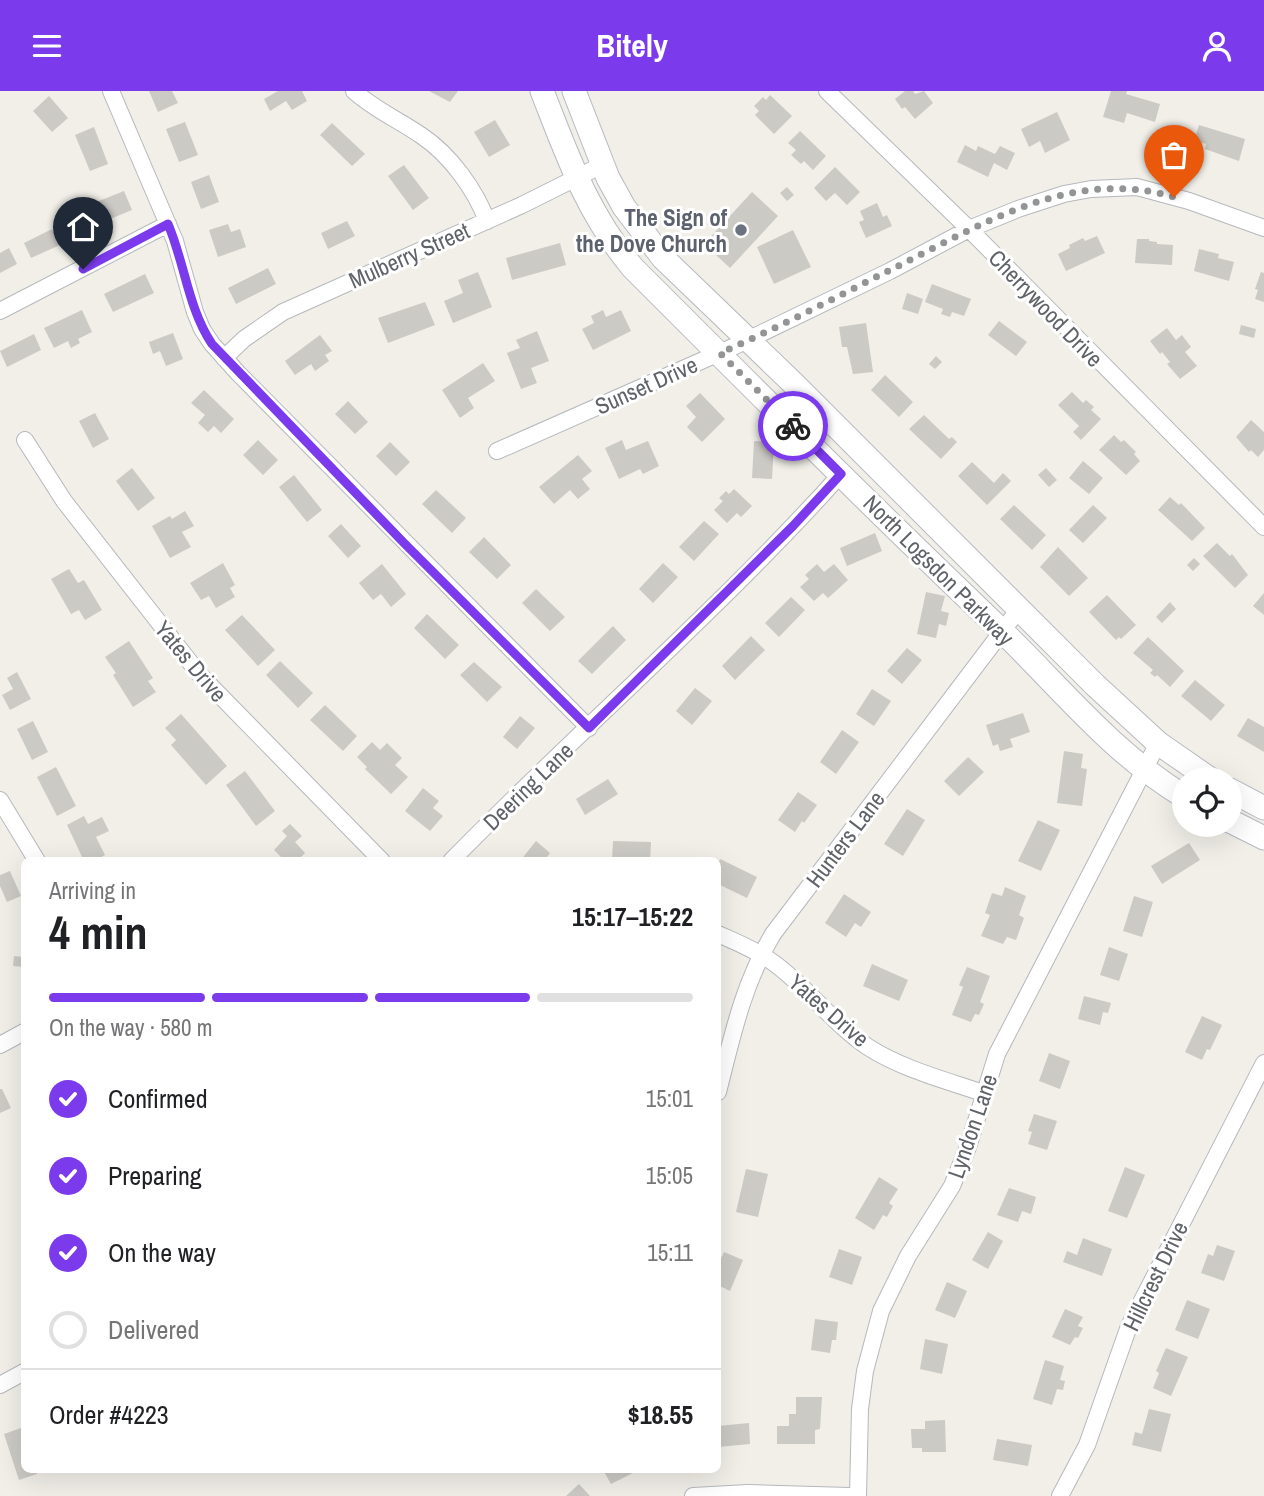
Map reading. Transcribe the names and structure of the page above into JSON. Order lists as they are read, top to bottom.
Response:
{
  "streets": {
    "main road": ["North Logsdon Parkway"],
    "street": [
      "Mulberry Street",
      "Cherrywood Drive",
      "Sunset Drive",
      "Yates Drive",
      "Deering Lane",
      "Hunters Lane",
      "Lyndon Lane",
      "Hillcrest Drive"
    ]
  },
  "crossings": [
    ["Mulberry Street", "North Logsdon Parkway"],
    ["Cherrywood Drive", "Sunset Drive"],
    ["Sunset Drive", "North Logsdon Parkway"],
    ["North Logsdon Parkway", "Deering Lane"],
    ["North Logsdon Parkway", "Hunters Lane"],
    ["North Logsdon Parkway", "Lyndon Lane"],
    ["Yates Drive", "Hunters Lane"],
    ["Yates Drive", "Lyndon Lane"]
  ],
  "places": ["The Sign of the Dove Church"],
  "page": {
    "header": "Bitely",
    "heading": ["4 min", "Arriving in", "15:17–15:22"],
    "panel": ["Order #4223", "$18.55"],
    "bar": "On the way · 580 m",
    "list": [
      ["Confirmed", "15:01"],
      ["Preparing", "15:05"],
      ["On the way", "15:11"],
      "Delivered"
    ]
  }
}
